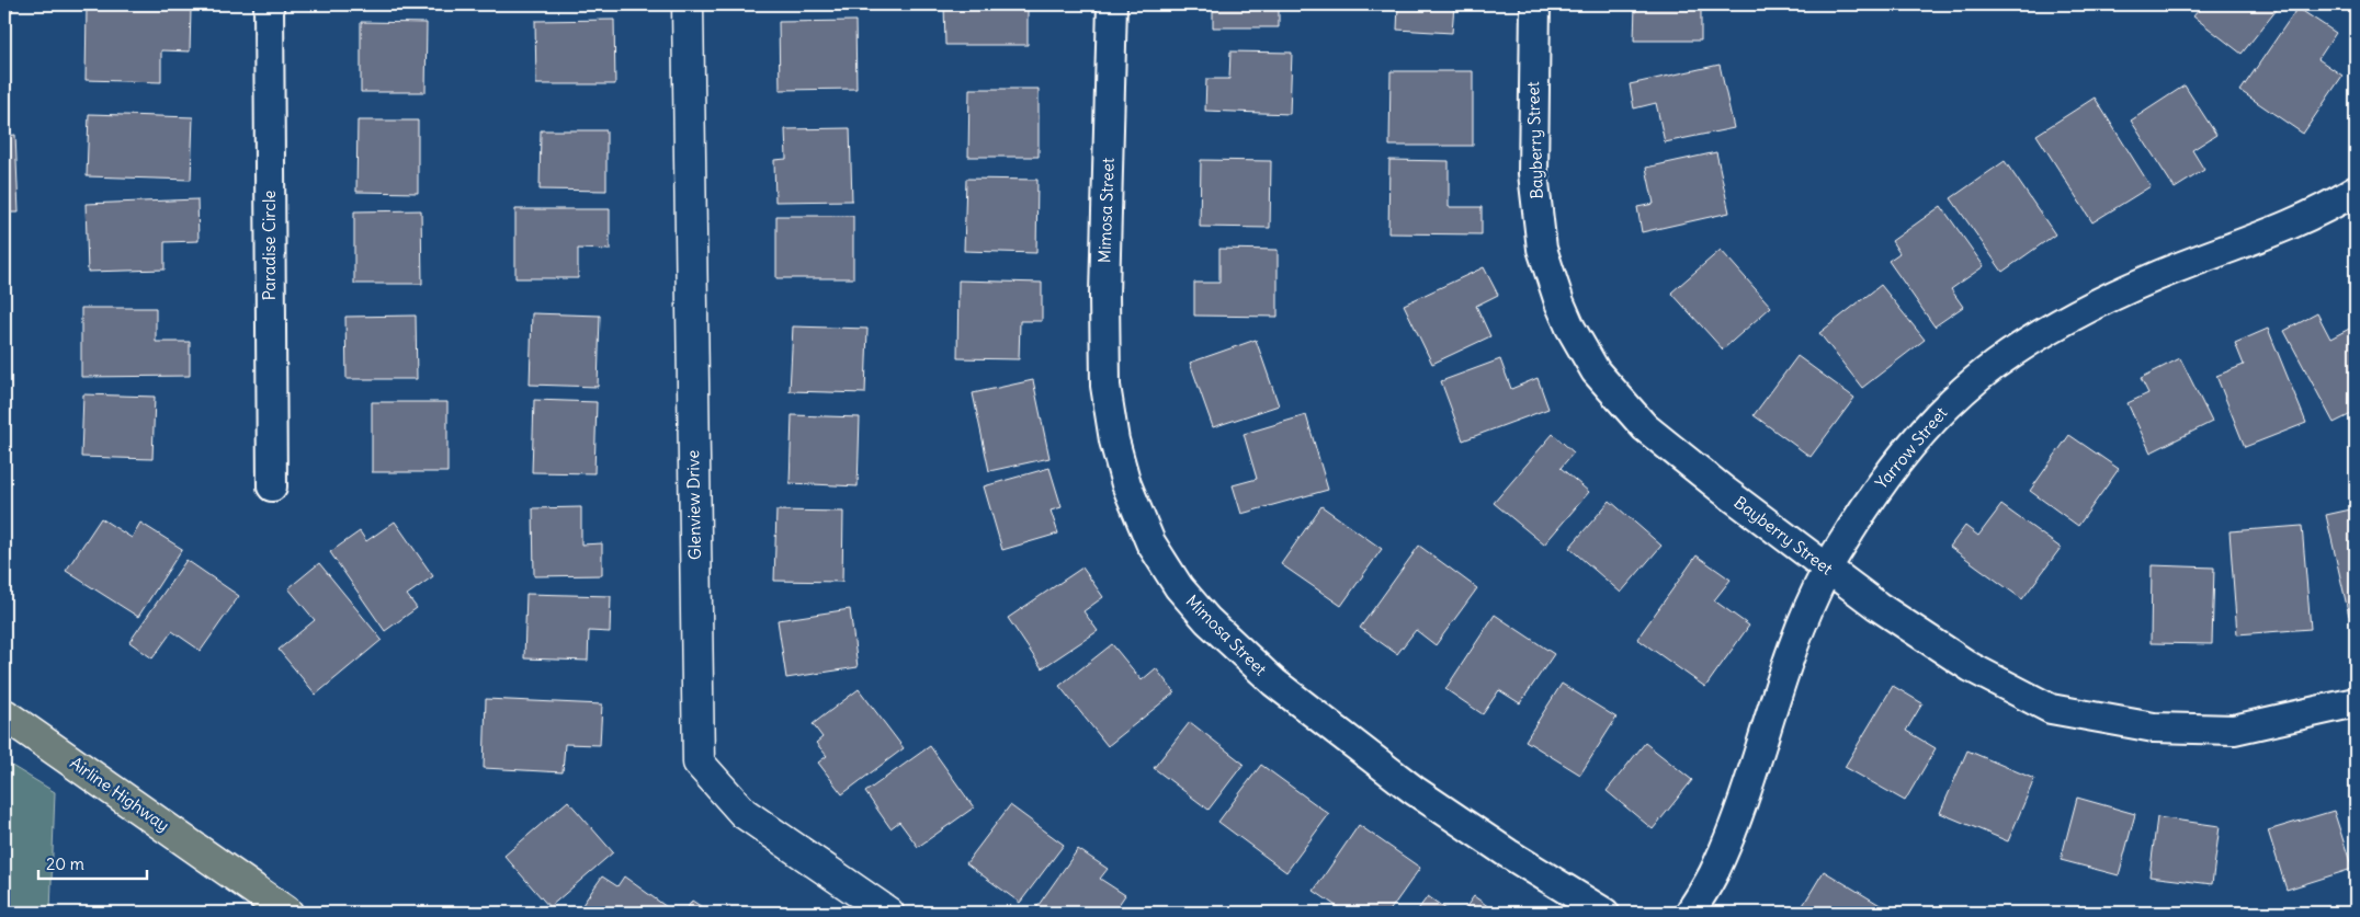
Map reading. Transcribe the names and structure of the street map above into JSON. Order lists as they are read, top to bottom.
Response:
{
  "streets": {
    "main road": ["Airline Highway"],
    "street": [
      "Bayberry Street",
      "Mimosa Street",
      "Paradise Circle",
      "Yarrow Street",
      "Glenview Drive"
    ]
  },
  "crossings": [
    ["Bayberry Street", "Yarrow Street"]
  ],
  "scale_bar": "20 m"
}
